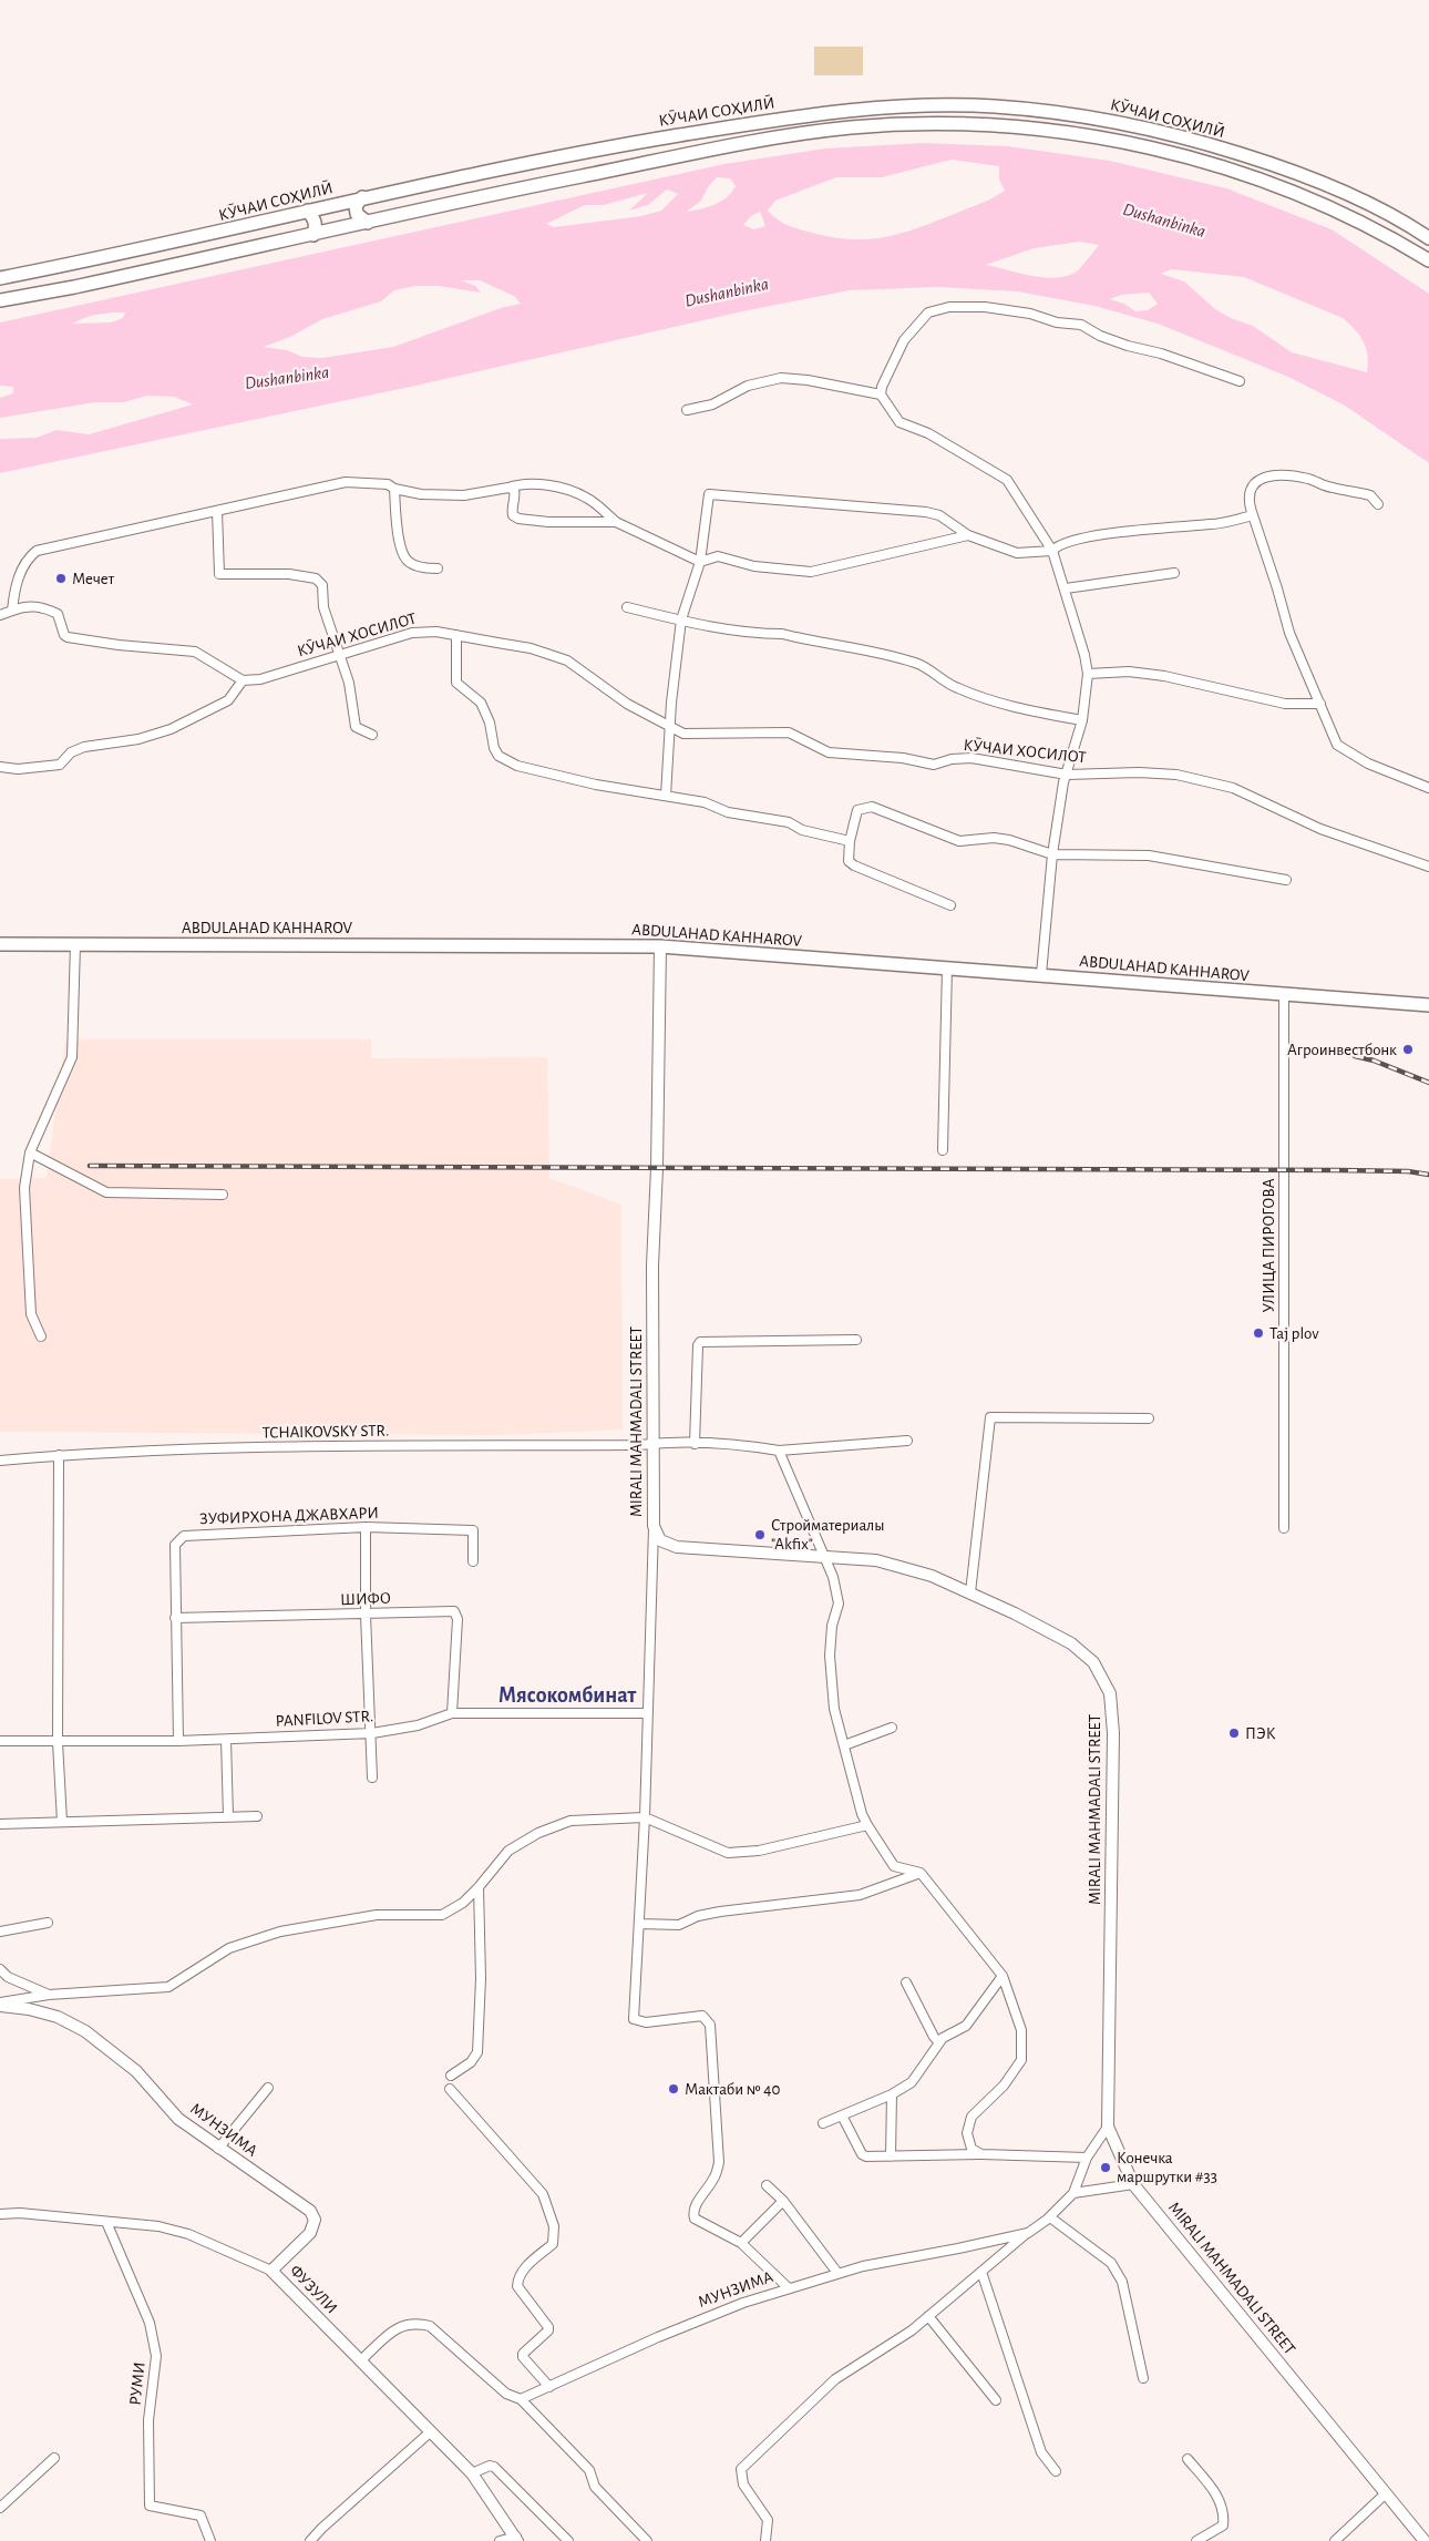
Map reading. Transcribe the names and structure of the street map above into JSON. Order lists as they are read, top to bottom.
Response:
{
  "streets": {
    "main road": ["КӮЧАИ СОҲИЛӢ", "ABDULAHAD KAHHAROV"],
    "street": [
      "КӮЧАИ ХОСИЛОТ",
      "УЛИЦА ПИРОГОВА",
      "MIRALI MAHMADALI STREET",
      "TCHAIKOVSKY STR.",
      "ЗУФИРХОНА ДЖАВХАРИ",
      "ШИФО",
      "PANFILOV STR.",
      "МУНЗИМА",
      "ФУЗУЛИ",
      "РУМИ"
    ]
  },
  "crossings": [
    ["ABDULAHAD KAHHAROV", "УЛИЦА ПИРОГОВА"],
    ["ABDULAHAD KAHHAROV", "MIRALI MAHMADALI STREET"],
    ["MIRALI MAHMADALI STREET", "TCHAIKOVSKY STR."],
    ["MIRALI MAHMADALI STREET", "МУНЗИМА"],
    ["ЗУФИРХОНА ДЖАВХАРИ", "ШИФО"],
    ["ЗУФИРХОНА ДЖАВХАРИ", "PANFILOV STR."],
    ["ШИФО", "PANFILOV STR."],
    ["МУНЗИМА", "ФУЗУЛИ"],
    ["ФУЗУЛИ", "РУМИ"]
  ],
  "districts": ["Мясокомбинат"],
  "water": ["Dushanbinka"],
  "places": [
    "Мечет",
    "Агроинвестбонк",
    "Taj plov",
    "Стройматериалы \"Akfix\"",
    "ПЭК",
    "Мактаби № 40",
    "Конечка маршрутки #33"
  ]
}
